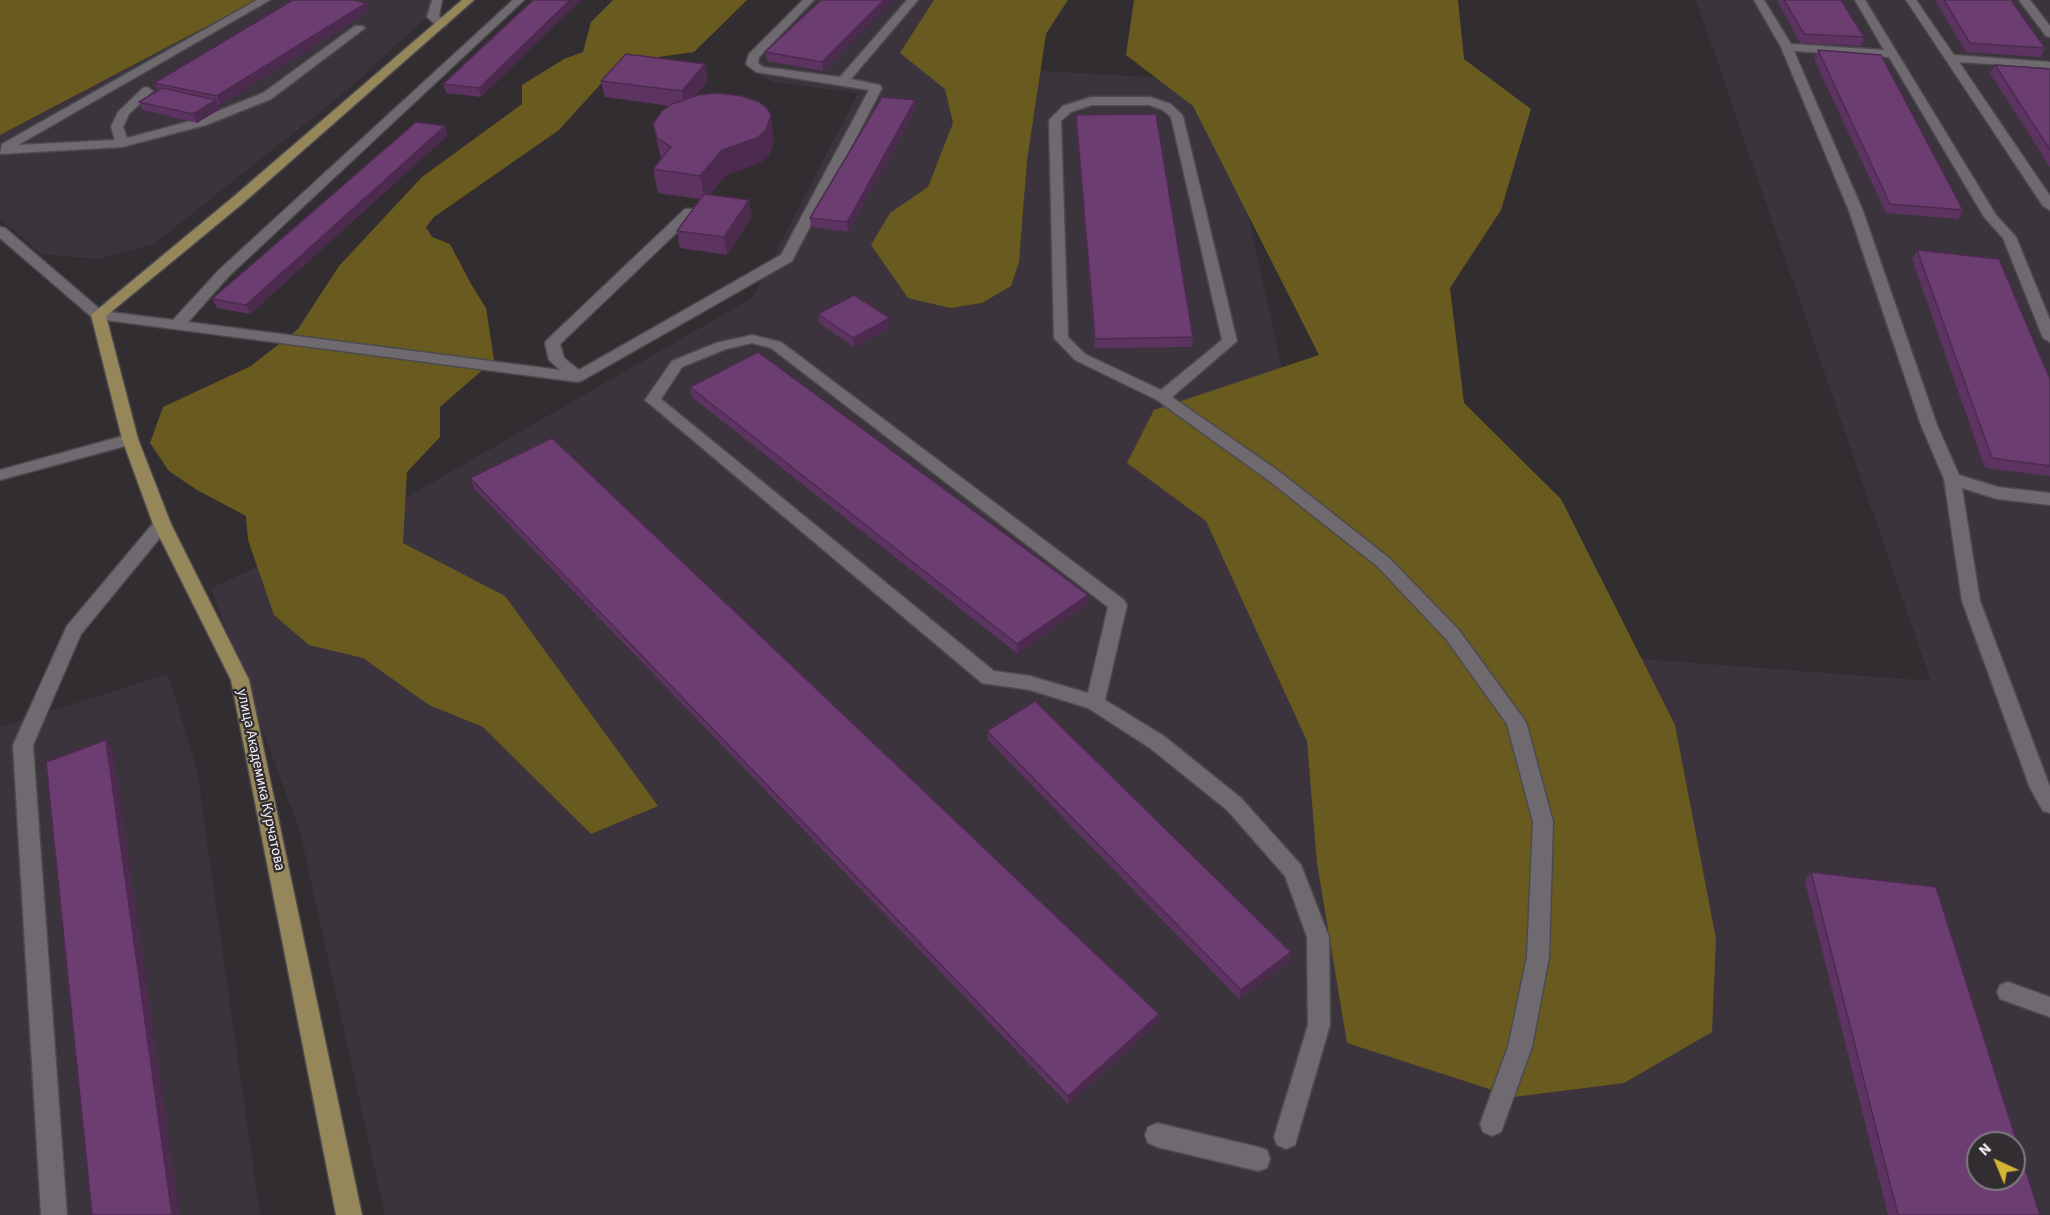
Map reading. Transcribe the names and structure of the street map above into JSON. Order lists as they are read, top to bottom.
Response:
{
  "streets": {
    "main road": ["улица Академика Курчатова"]
  },
  "north": "top left"
}
